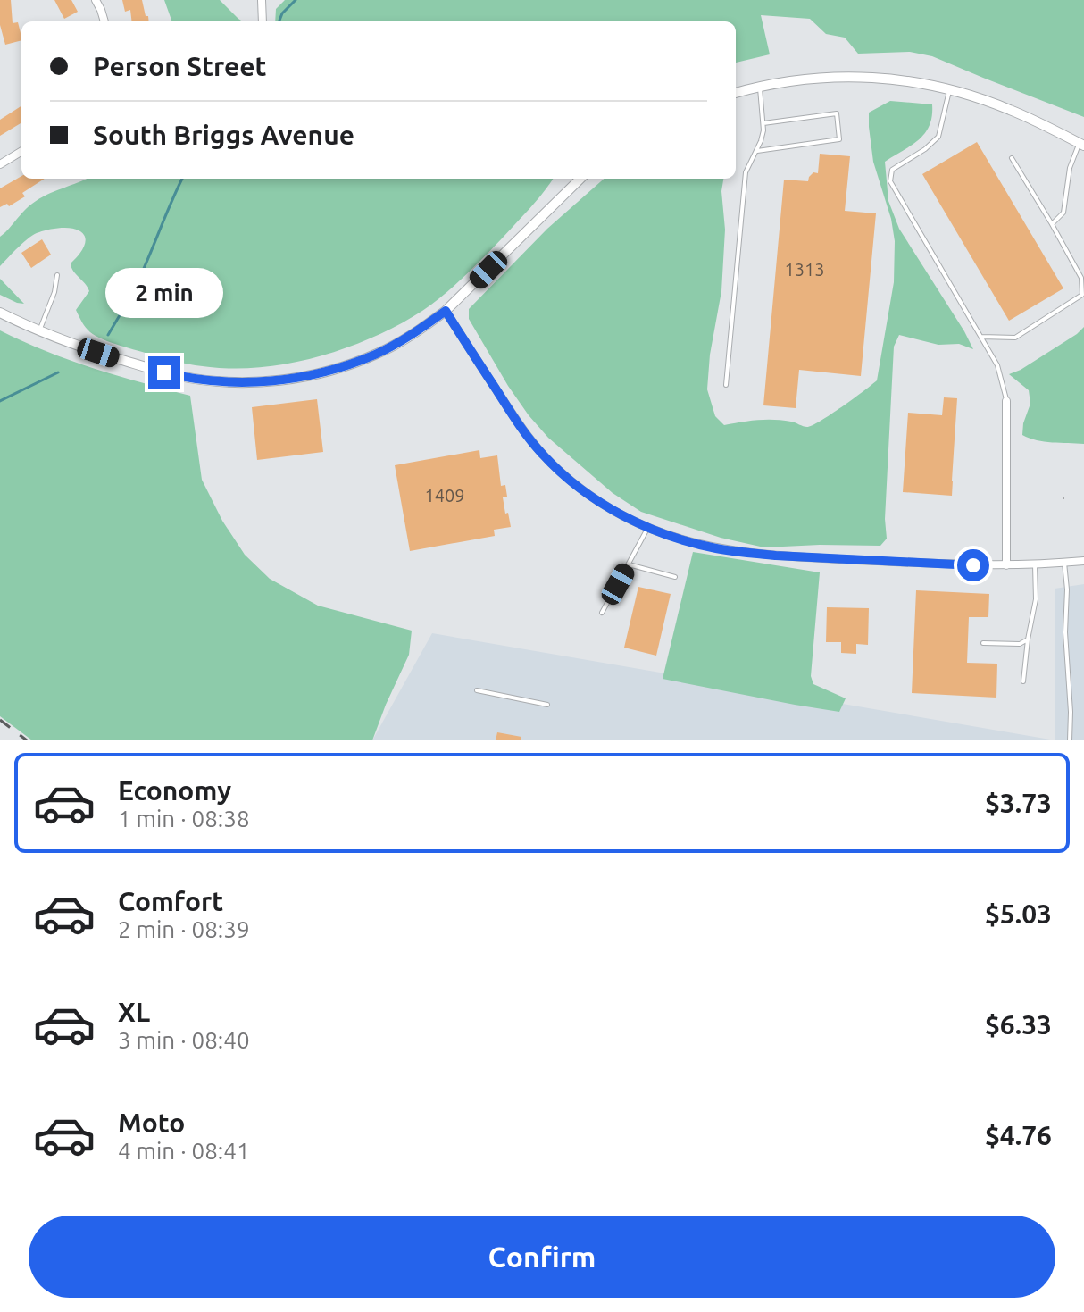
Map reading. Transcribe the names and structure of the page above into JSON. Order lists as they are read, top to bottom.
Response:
{
  "house_numbers": ["1313", "1409"],
  "page": {
    "banner": ["Person Street", "South Briggs Avenue"],
    "bubble": "2 min",
    "list": [
      {
        "name": "Economy",
        "note": "1 min · 08:38",
        "value": "$3.73"
      },
      {
        "name": "Comfort",
        "note": "2 min · 08:39",
        "value": "$5.03"
      },
      {
        "name": "XL",
        "note": "3 min · 08:40",
        "value": "$6.33"
      },
      {
        "name": "Moto",
        "note": "4 min · 08:41",
        "value": "$4.76"
      }
    ],
    "buttons": "Confirm"
  }
}
